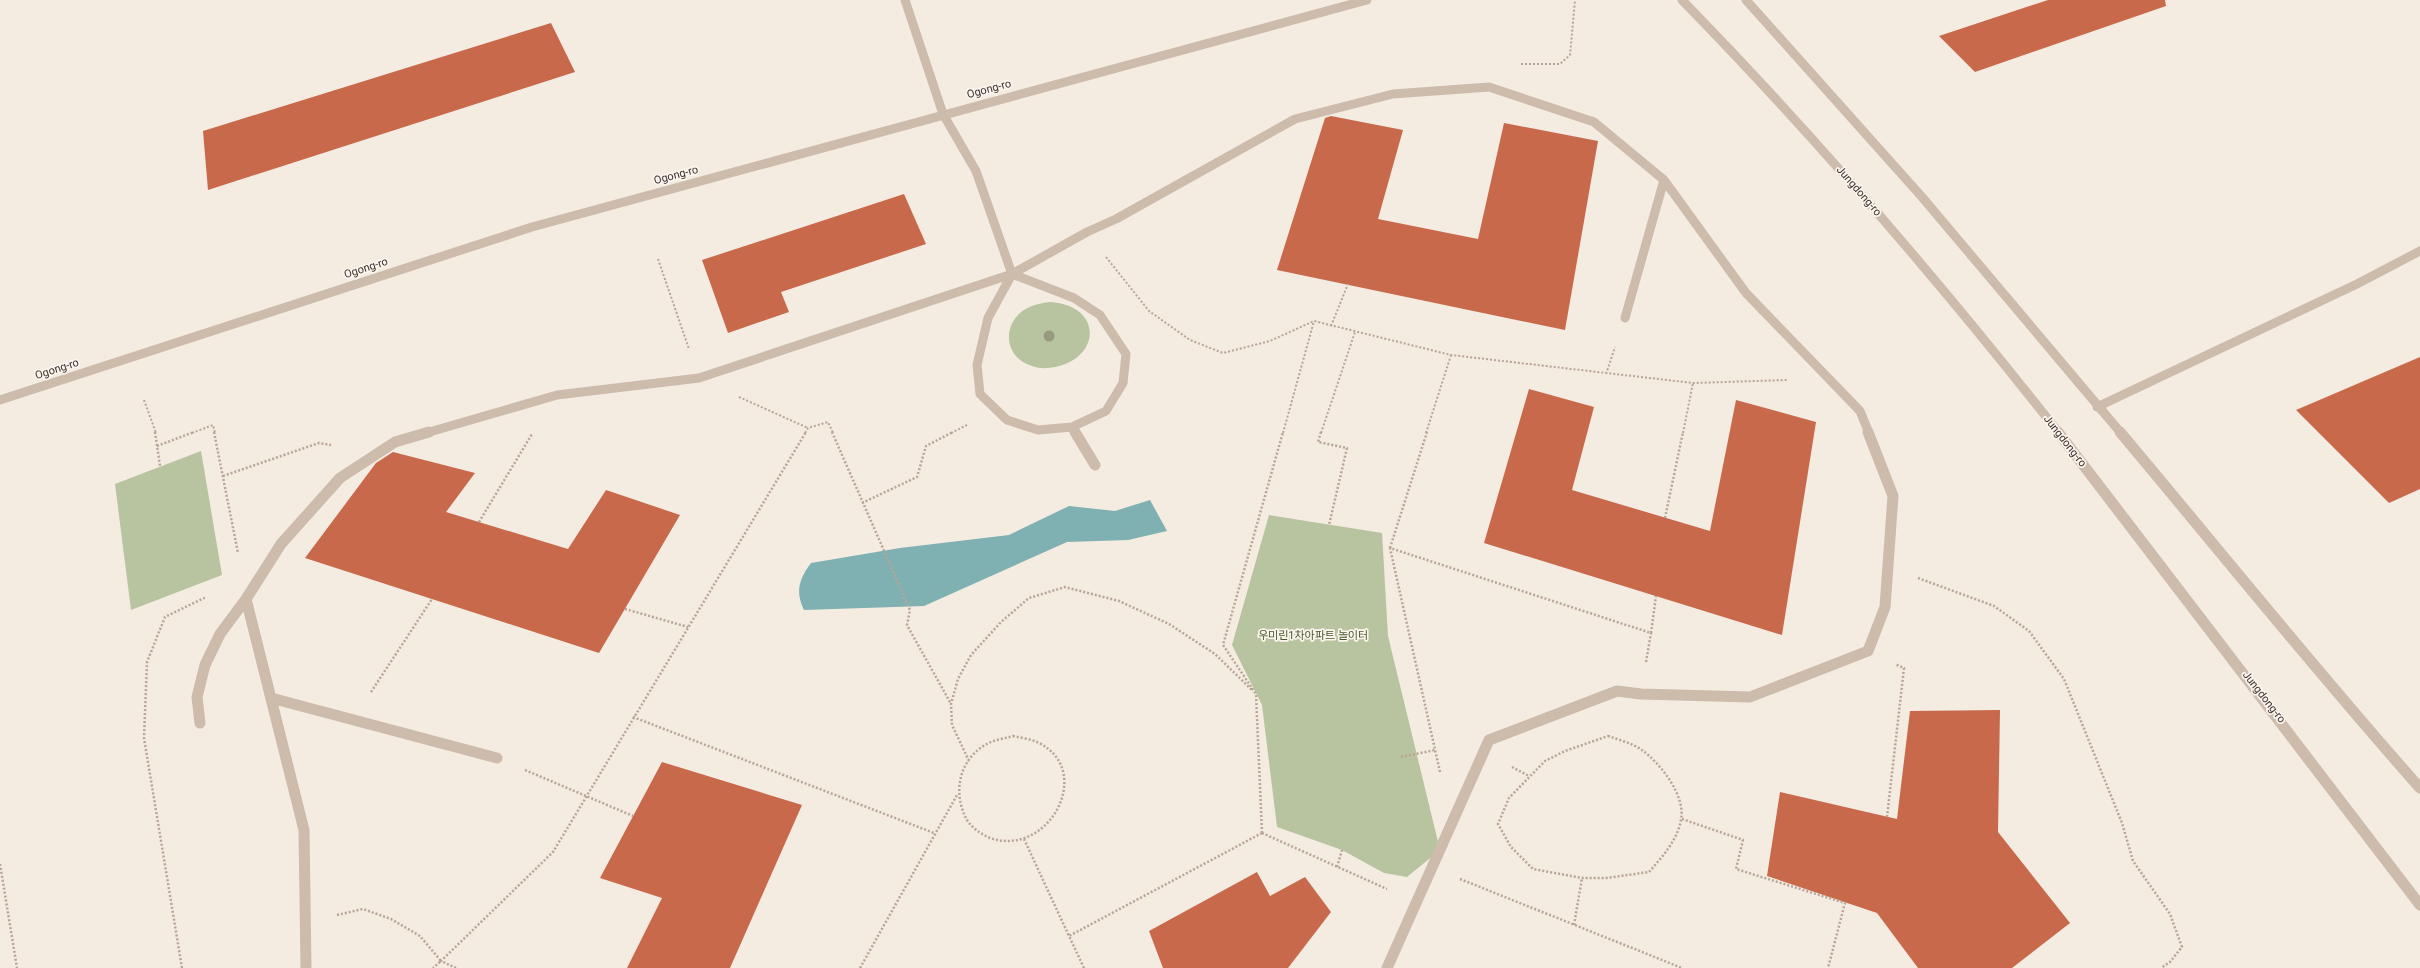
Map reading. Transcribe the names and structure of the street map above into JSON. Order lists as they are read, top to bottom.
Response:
{
  "streets": {
    "street": ["Ogong-ro", "Jungdong-ro"]
  },
  "parks": ["우미린1차아파트 놀이터"]
}
